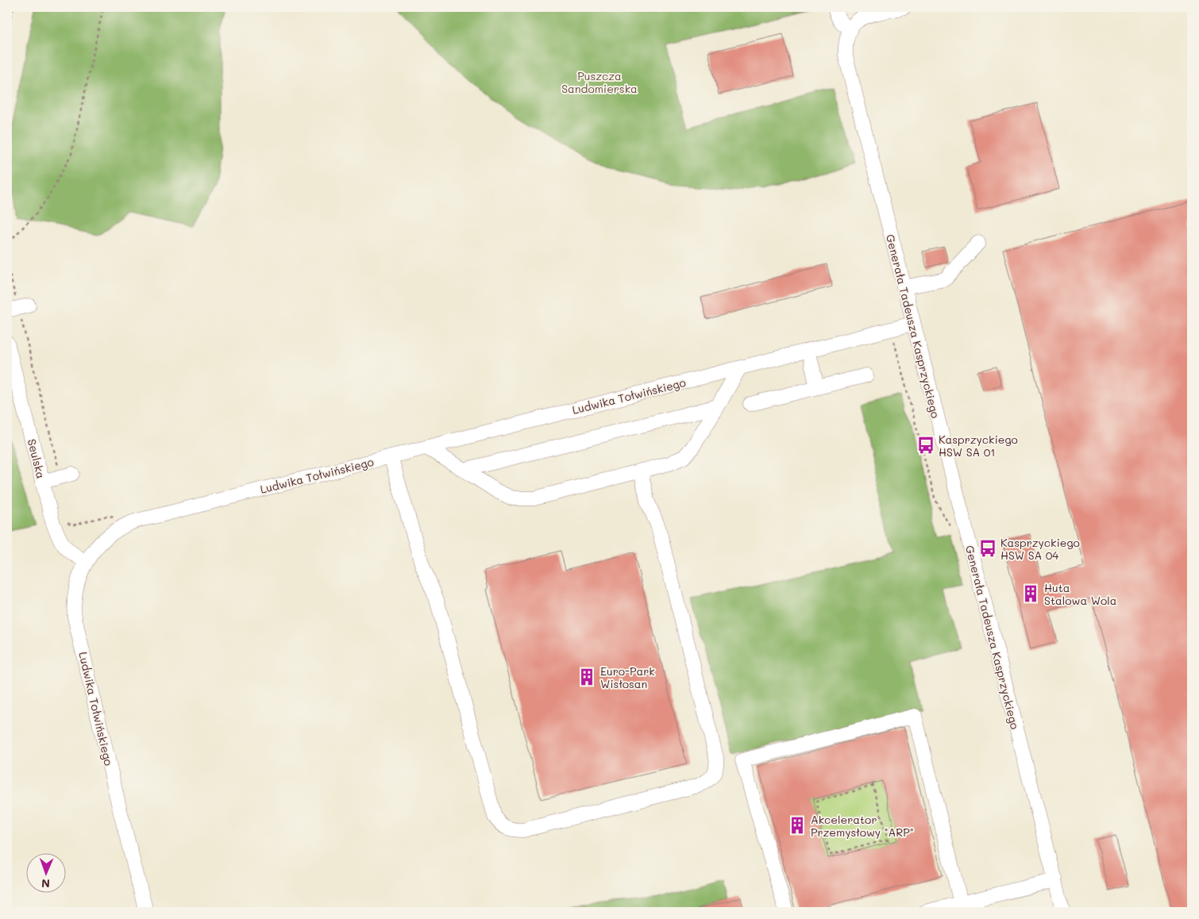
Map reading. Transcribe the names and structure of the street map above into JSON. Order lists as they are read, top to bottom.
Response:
{
  "streets": {
    "street": ["Generała Tadeusza Kasprzyckiego", "Ludwika Tołwińskiego", "Seulska"]
  },
  "crossings": [
    ["Generała Tadeusza Kasprzyckiego", "Ludwika Tołwińskiego"],
    ["Ludwika Tołwińskiego", "Seulska"]
  ],
  "parks": ["Puszcza Sandomierska"],
  "places": {
    "bus stop": ["Kasprzyckiego HSW SA 01", "Kasprzyckiego HSW SA 04"],
    "building": ["Huta Stalowa Wola", "Euro-Park Wisłosan", "Akcelerator Przemysłowy \"ARP\""]
  },
  "north": "bottom"
}
